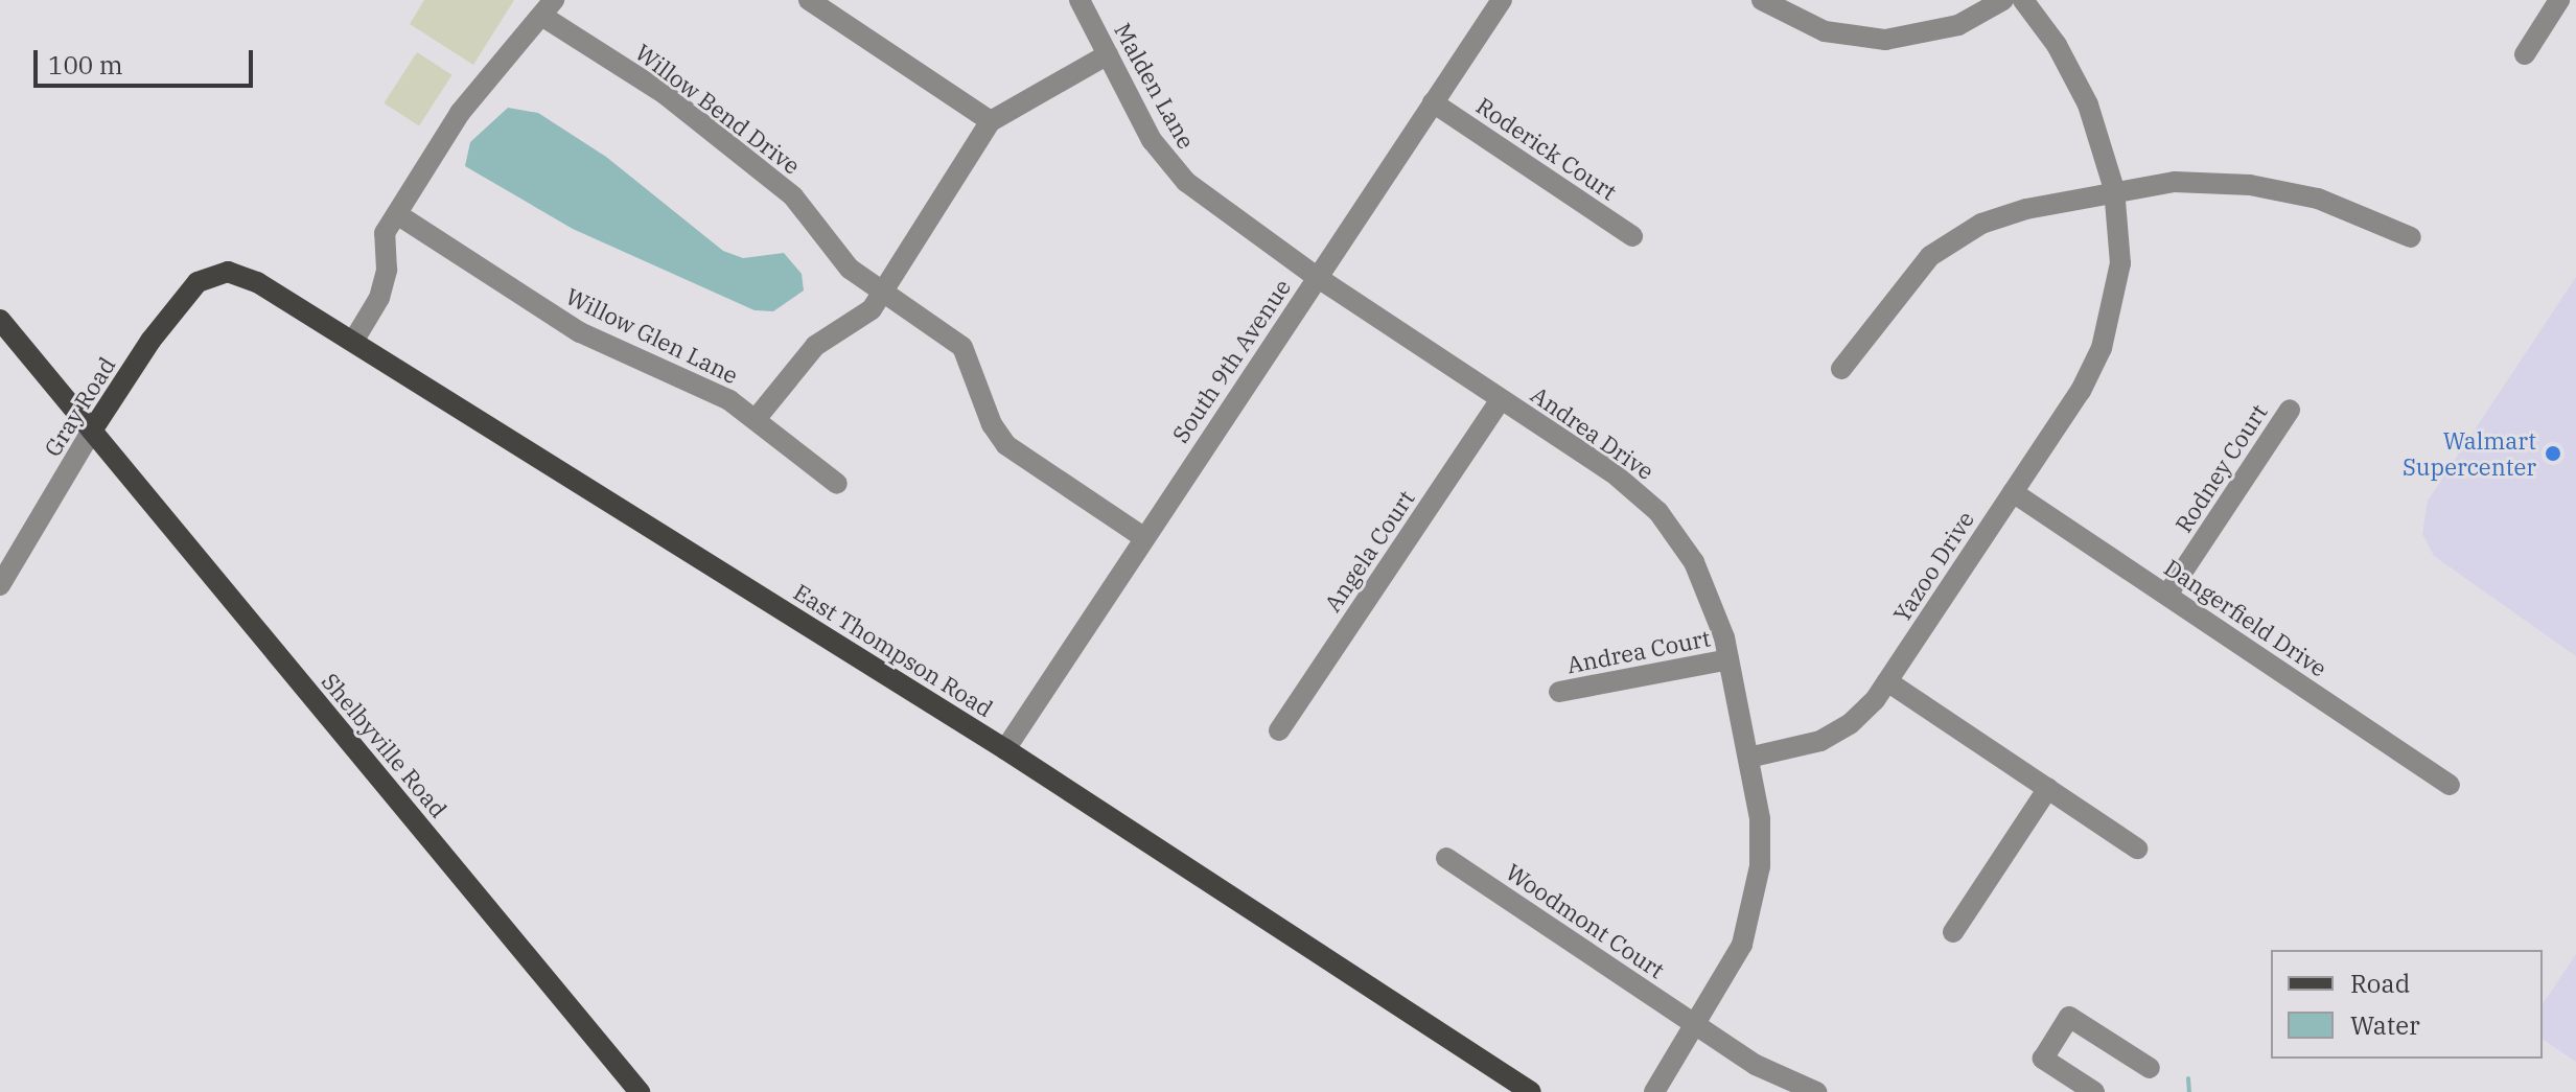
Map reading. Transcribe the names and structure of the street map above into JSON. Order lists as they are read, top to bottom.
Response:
{
  "streets": {
    "main road": ["Gray Road", "East Thompson Road", "Shelbyville Road"],
    "street": [
      "Malden Lane",
      "Willow Bend Drive",
      "Roderick Court",
      "Willow Glen Lane",
      "South 9th Avenue",
      "Andrea Drive",
      "Rodney Court",
      "Angela Court",
      "Yazoo Drive",
      "Dangerfield Drive",
      "Andrea Court",
      "Woodmont Court"
    ]
  },
  "crossings": [
    ["Malden Lane", "South 9th Avenue"],
    ["Malden Lane", "Andrea Drive"],
    ["Willow Bend Drive", "South 9th Avenue"],
    ["Roderick Court", "South 9th Avenue"],
    ["South 9th Avenue", "Andrea Drive"],
    ["South 9th Avenue", "East Thompson Road"],
    ["Gray Road", "East Thompson Road"],
    ["Gray Road", "Shelbyville Road"],
    ["Andrea Drive", "Angela Court"],
    ["Andrea Drive", "Yazoo Drive"],
    ["Andrea Drive", "Andrea Court"],
    ["Rodney Court", "Dangerfield Drive"],
    ["Yazoo Drive", "Dangerfield Drive"]
  ],
  "places": ["Walmart Supercenter"],
  "legend": ["Road", "Water"],
  "scale_bar": "100 m"
}
